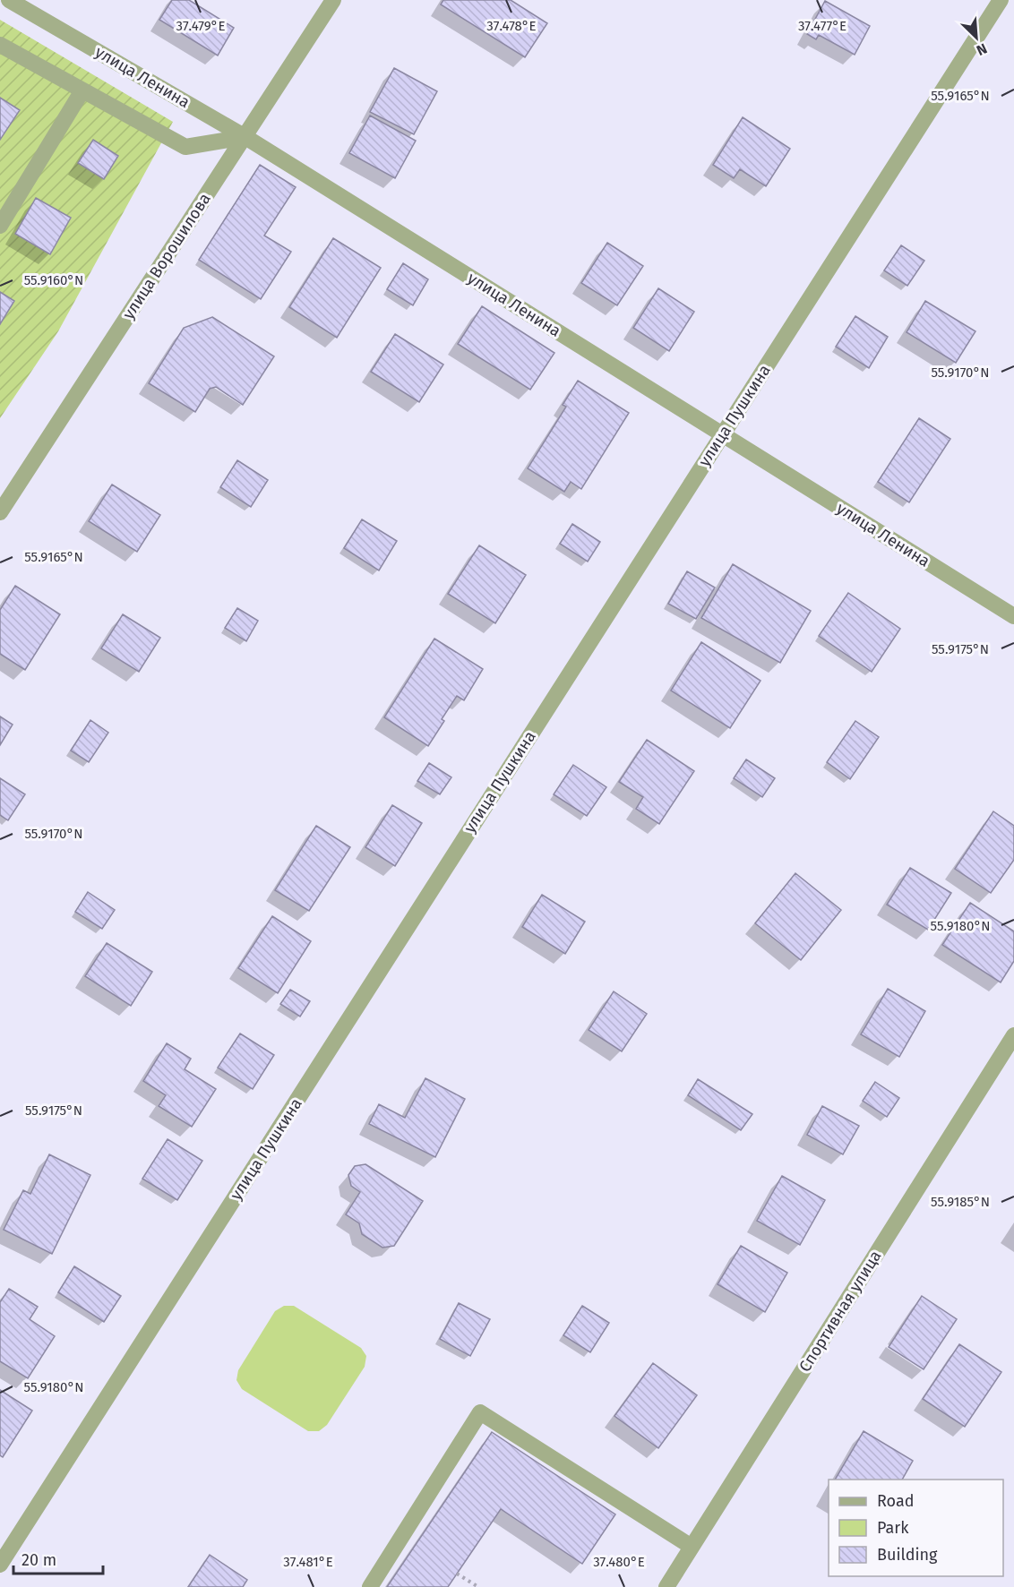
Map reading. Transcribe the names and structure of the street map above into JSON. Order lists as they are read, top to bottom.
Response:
{
  "streets": {
    "street": [
      "улица Ленина",
      "улица Ворошилова",
      "улица Пушкина",
      "Спортивная улица"
    ]
  },
  "crossings": [
    ["улица Ленина", "улица Ворошилова"],
    ["улица Ленина", "улица Пушкина"]
  ],
  "legend": ["Road", "Park", "Building"],
  "scale_bar": "20 m",
  "north": "bottom right",
  "coordinates": [
    "37.479°E",
    "37.478°E",
    "37.477°E",
    "55.9165°N",
    "55.9160°N",
    "55.9170°N",
    "55.9175°N",
    "55.9180°N",
    "55.9185°N",
    "37.481°E",
    "37.480°E"
  ]
}
